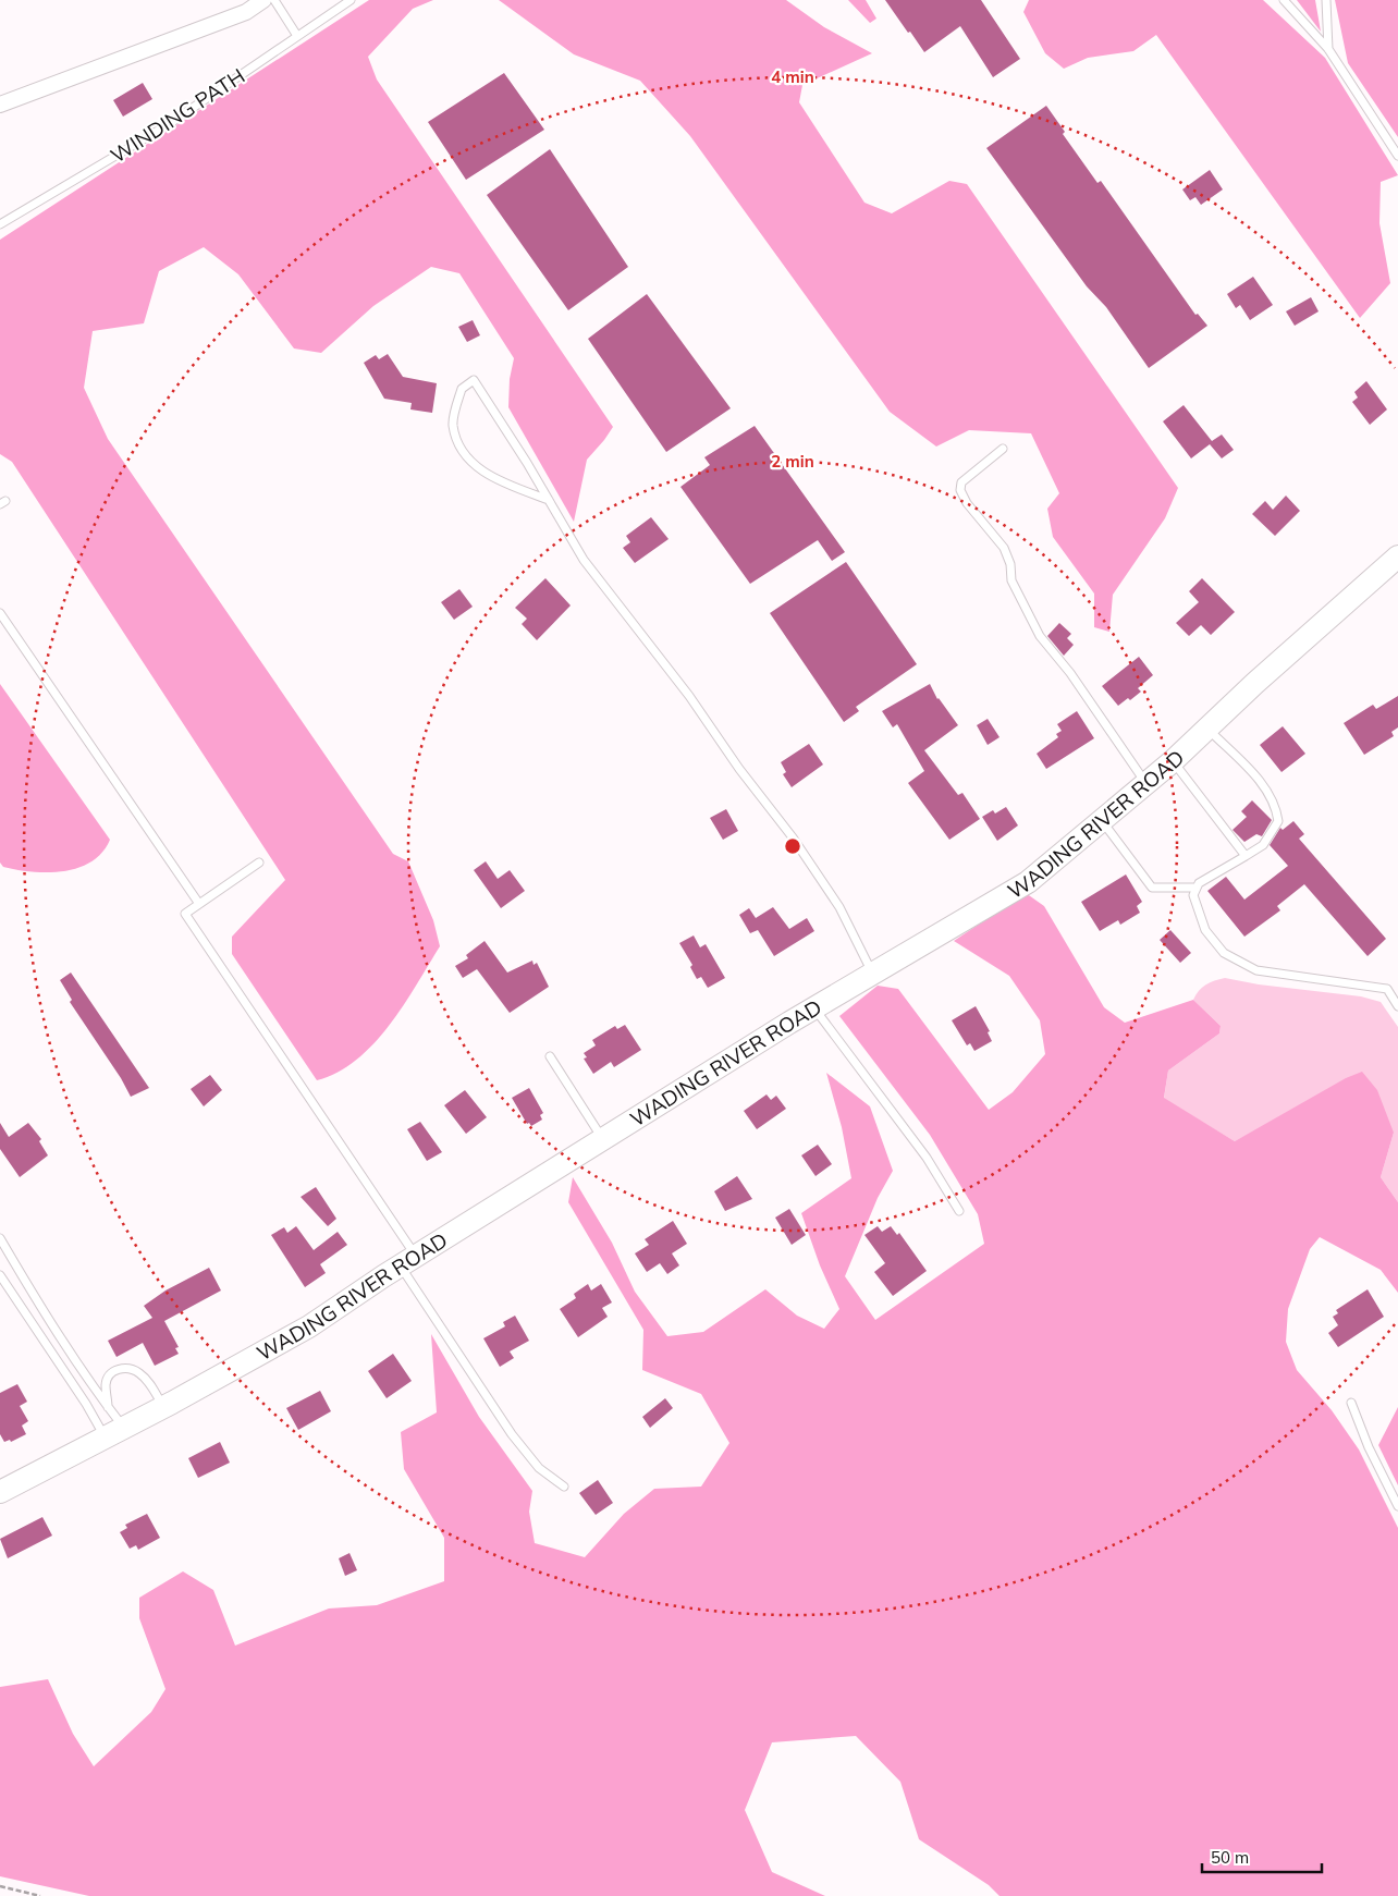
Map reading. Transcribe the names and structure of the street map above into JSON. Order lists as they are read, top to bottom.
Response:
{
  "streets": {
    "main road": ["WADING RIVER ROAD"],
    "lane": ["WINDING PATH"]
  },
  "scale_bar": "50 m",
  "rings": ["4 min", "2 min"]
}
